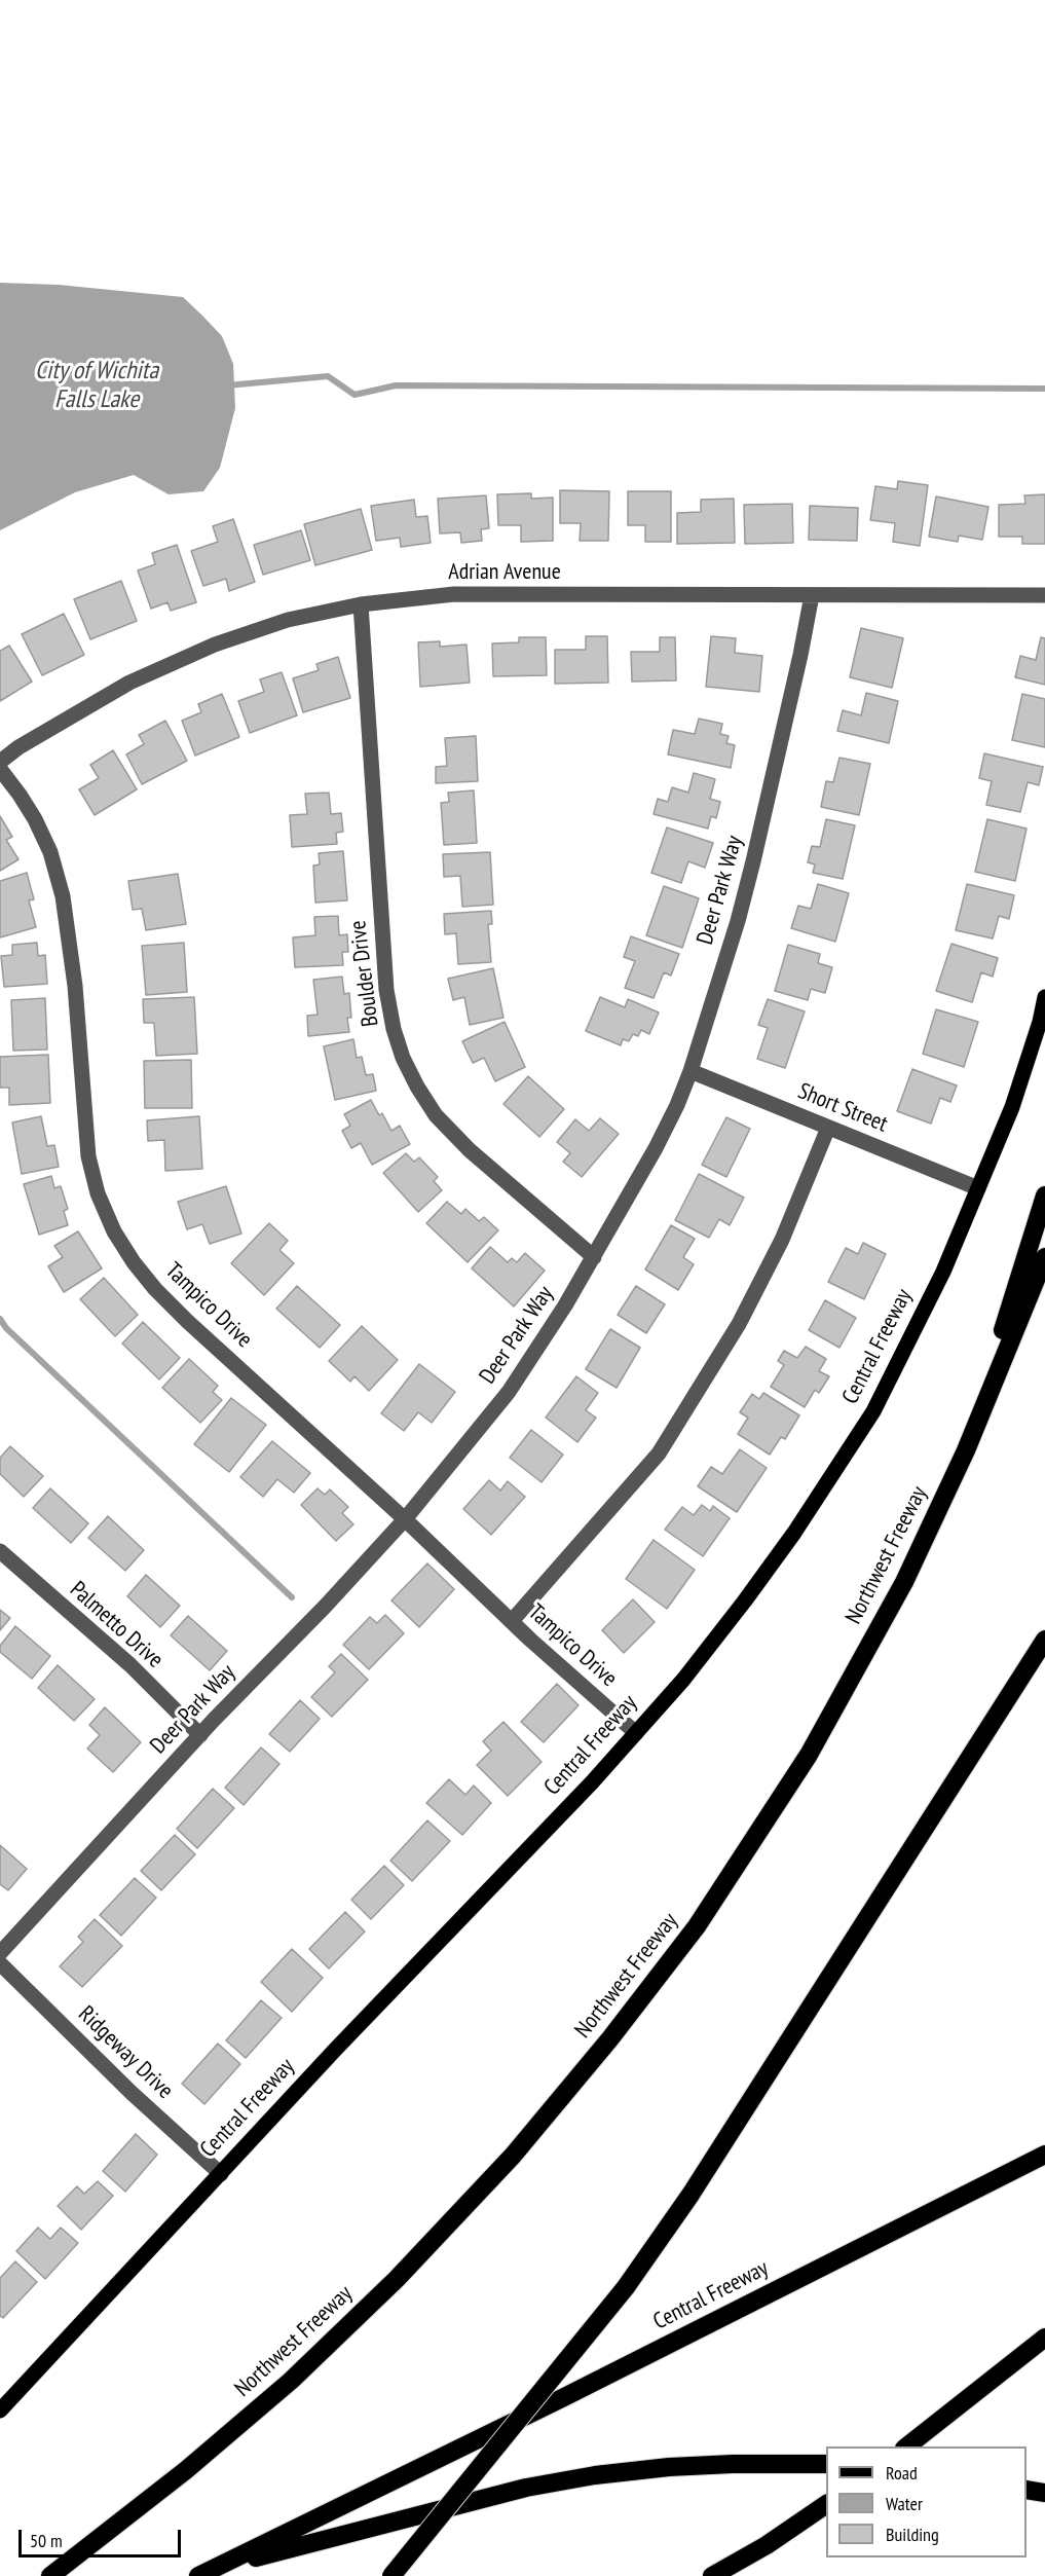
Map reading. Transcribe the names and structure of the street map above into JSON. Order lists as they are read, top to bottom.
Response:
{
  "streets": {
    "highway": ["Central Freeway", "Northwest Freeway"],
    "street": [
      "Adrian Avenue",
      "Deer Park Way",
      "Boulder Drive",
      "Short Street",
      "Tampico Drive",
      "Palmetto Drive",
      "Ridgeway Drive"
    ]
  },
  "crossings": [
    ["Adrian Avenue", "Deer Park Way"],
    ["Adrian Avenue", "Boulder Drive"],
    ["Deer Park Way", "Boulder Drive"],
    ["Deer Park Way", "Short Street"],
    ["Deer Park Way", "Tampico Drive"],
    ["Deer Park Way", "Palmetto Drive"],
    ["Short Street", "Central Freeway"],
    ["Tampico Drive", "Central Freeway"],
    ["Central Freeway", "Ridgeway Drive"]
  ],
  "water": ["City of Wichita Falls Lake"],
  "legend": ["Road", "Water", "Building"],
  "scale_bar": "50 m"
}
